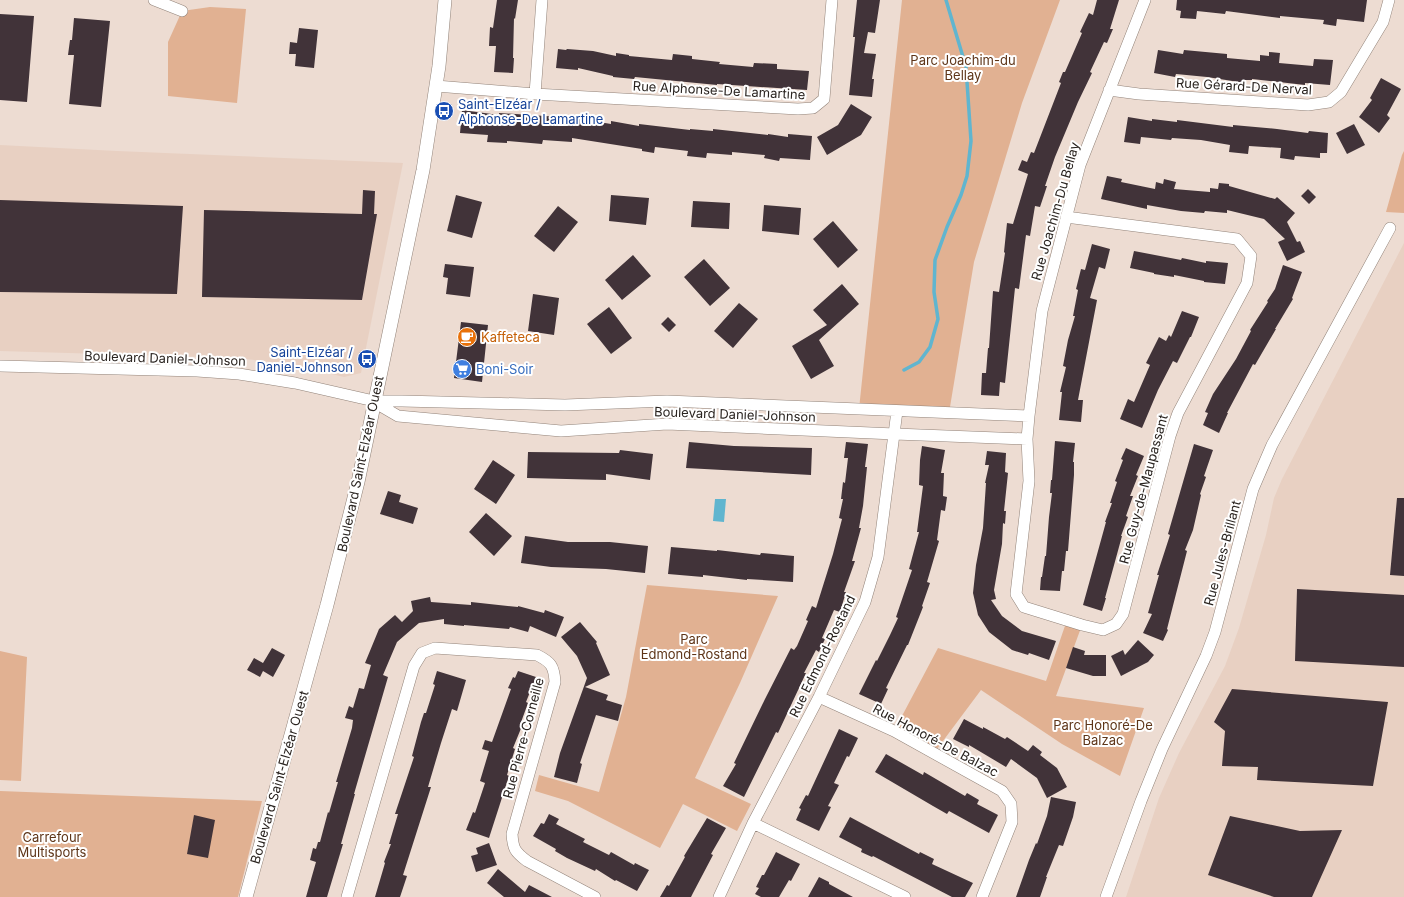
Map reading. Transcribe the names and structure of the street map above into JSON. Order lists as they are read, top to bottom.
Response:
{
  "streets": {
    "street": [
      "Rue Gérard-De Nerval",
      "Rue Alphonse-De Lamartine",
      "Rue Joachim-Du Bellay",
      "Boulevard Daniel-Johnson",
      "Boulevard Saint-Elzéar Ouest",
      "Rue Guy-de-Maupassant",
      "Rue Jules-Brillant",
      "Rue Edmond-Rostand",
      "Rue Pierre-Corneille",
      "Rue Honoré-De Balzac"
    ]
  },
  "crossings": [
    ["Rue Gérard-De Nerval", "Rue Joachim-Du Bellay"],
    ["Rue Alphonse-De Lamartine", "Boulevard Saint-Elzéar Ouest"],
    ["Rue Joachim-Du Bellay", "Boulevard Daniel-Johnson"],
    ["Rue Joachim-Du Bellay", "Rue Guy-de-Maupassant"],
    ["Boulevard Daniel-Johnson", "Boulevard Saint-Elzéar Ouest"],
    ["Boulevard Daniel-Johnson", "Rue Guy-de-Maupassant"],
    ["Boulevard Daniel-Johnson", "Rue Edmond-Rostand"],
    ["Rue Edmond-Rostand", "Rue Honoré-De Balzac"]
  ],
  "parks": [
    "Parc Joachim-du Bellay",
    "Parc Edmond-Rostand",
    "Parc Honoré-De Balzac",
    "Carrefour Multisports"
  ],
  "places": {
    "bus stop": ["Saint-Elzéar / Alphonse-De Lamartine", "Saint-Elzéar / Daniel-Johnson"],
    "cafe": ["Kaffeteca"],
    "supermarket": ["Boni-Soir"]
  }
}
